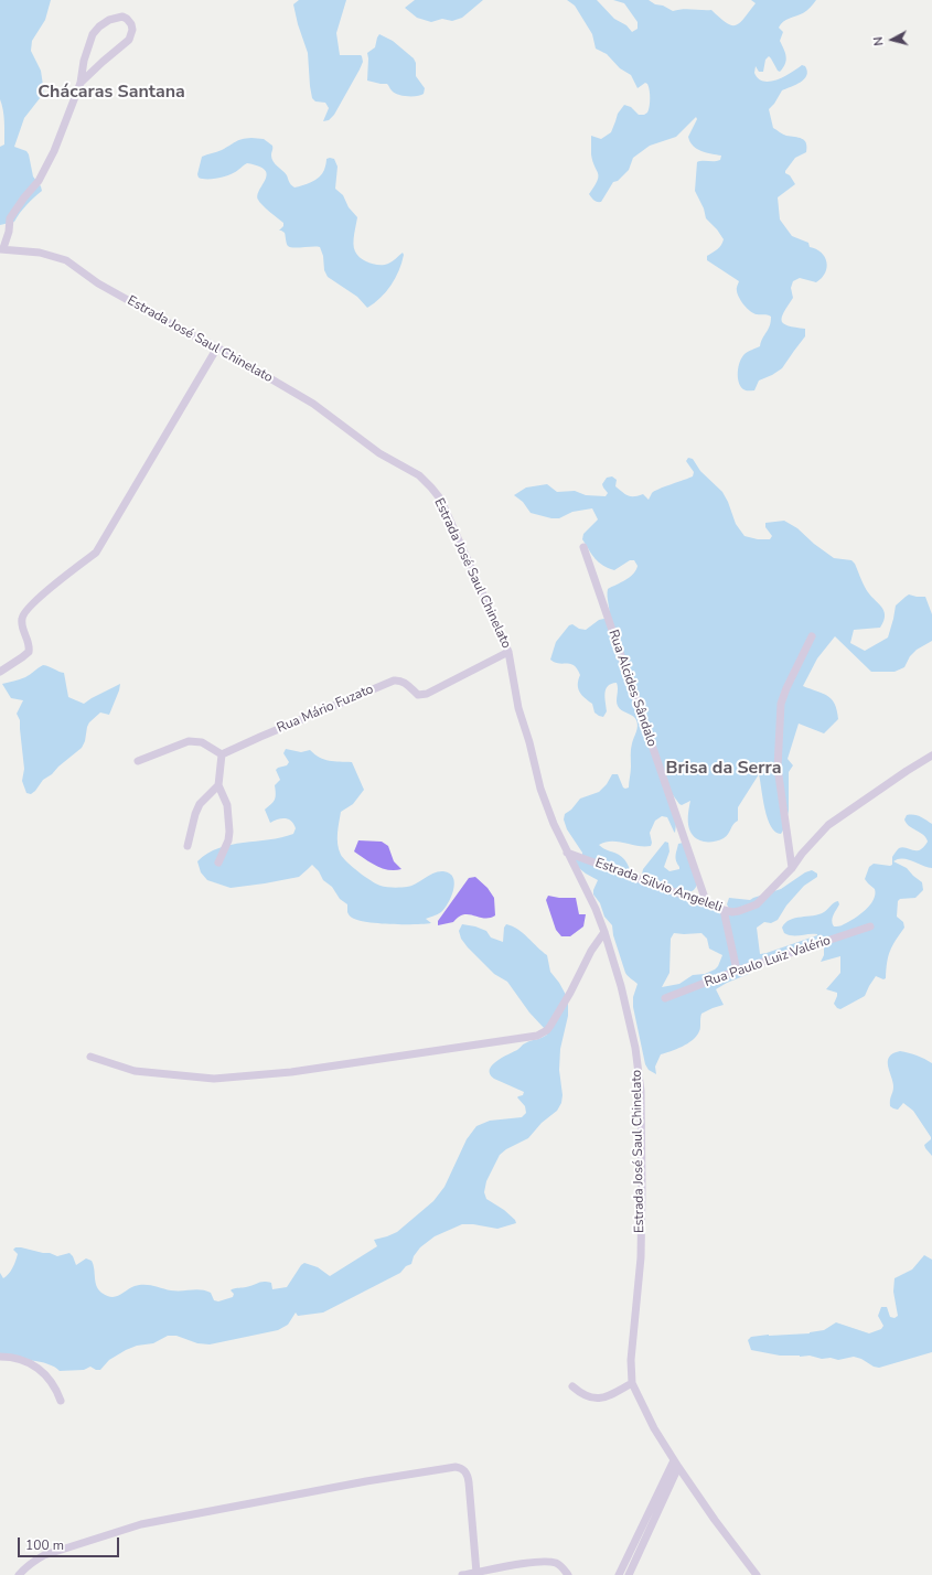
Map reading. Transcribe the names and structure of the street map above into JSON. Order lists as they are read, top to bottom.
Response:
{
  "streets": {
    "street": [
      "Estrada José Saul Chinelato",
      "Rua Alcides Sândalo",
      "Rua Mário Fuzato",
      "Estrada Silvio Angeleli",
      "Rua Paulo Luiz Valério"
    ]
  },
  "crossings": [
    ["Estrada José Saul Chinelato", "Rua Mário Fuzato"],
    ["Estrada José Saul Chinelato", "Estrada Silvio Angeleli"],
    ["Rua Alcides Sândalo", "Estrada Silvio Angeleli"]
  ],
  "districts": ["Chácaras Santana", "Brisa da Serra"],
  "scale_bar": "100 m",
  "north": "left"
}
